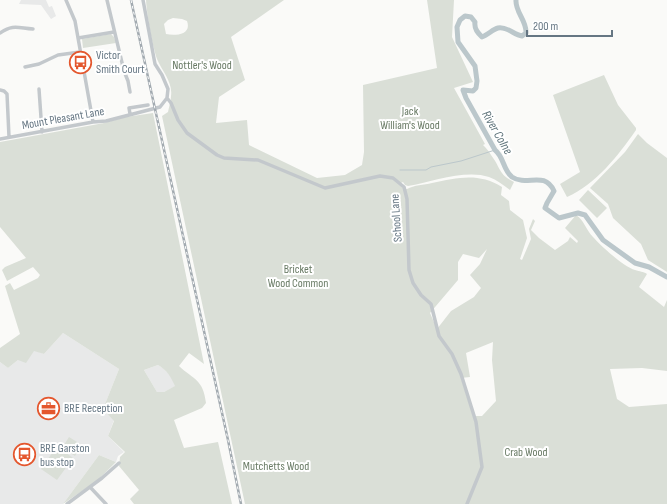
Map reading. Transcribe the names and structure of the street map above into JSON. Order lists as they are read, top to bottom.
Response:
{
  "streets": {
    "street": ["Mount Pleasant Lane", "School Lane"]
  },
  "crossings": [
    ["Mount Pleasant Lane", "School Lane"]
  ],
  "water": ["River Colne"],
  "parks": [
    "Nottler's Wood",
    "Jack William's Wood",
    "Bricket Wood Common",
    "Crab Wood",
    "Mutchetts Wood"
  ],
  "places": {
    "bus stop": ["Victor Smith Court", "BRE Garston bus stop"],
    "office": ["BRE Reception"]
  },
  "scale_bar": "200 m"
}
